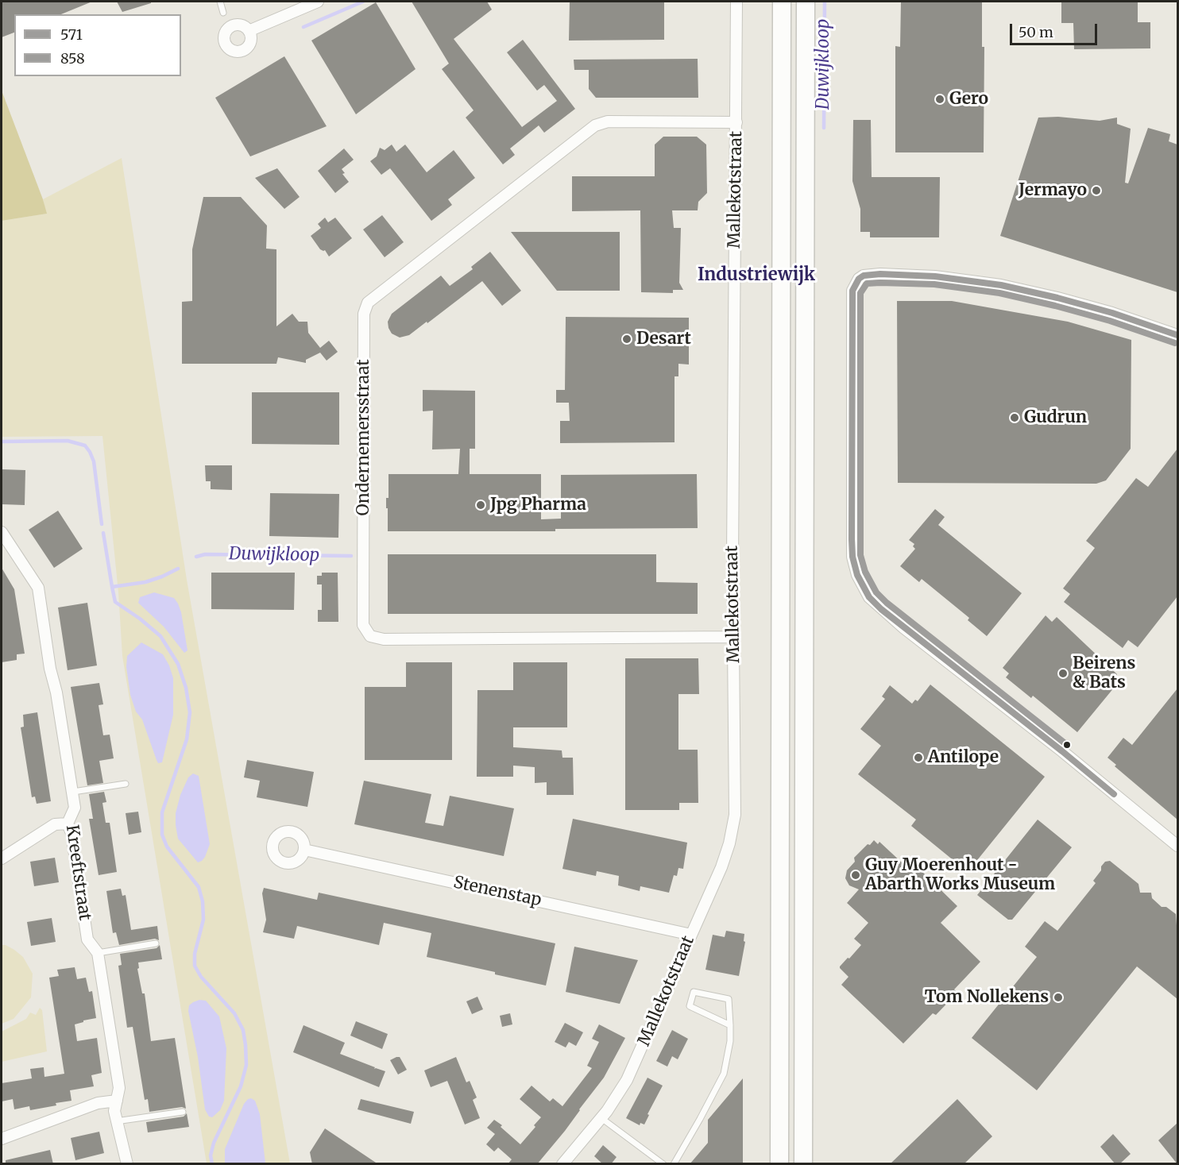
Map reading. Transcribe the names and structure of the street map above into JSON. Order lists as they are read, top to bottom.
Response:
{
  "streets": {
    "street": [
      "Mallekotstraat",
      "Ondernemersstraat",
      "Kreeftstraat",
      "Stenenstap"
    ]
  },
  "crossings": [
    ["Mallekotstraat", "Ondernemersstraat"],
    ["Mallekotstraat", "Stenenstap"]
  ],
  "districts": ["Industriewijk"],
  "water": ["Duwijkloop"],
  "places": [
    "Gero",
    "Jermayo",
    "Desart",
    "Gudrun",
    "Jpg Pharma",
    "Beirens & Bats",
    "Antilope",
    "Guy Moerenhout - Abarth Works Museum",
    "Tom Nollekens"
  ],
  "lines": ["transit line 571", "transit line 858"],
  "legend": ["571", "858"],
  "scale_bar": "50 m"
}
